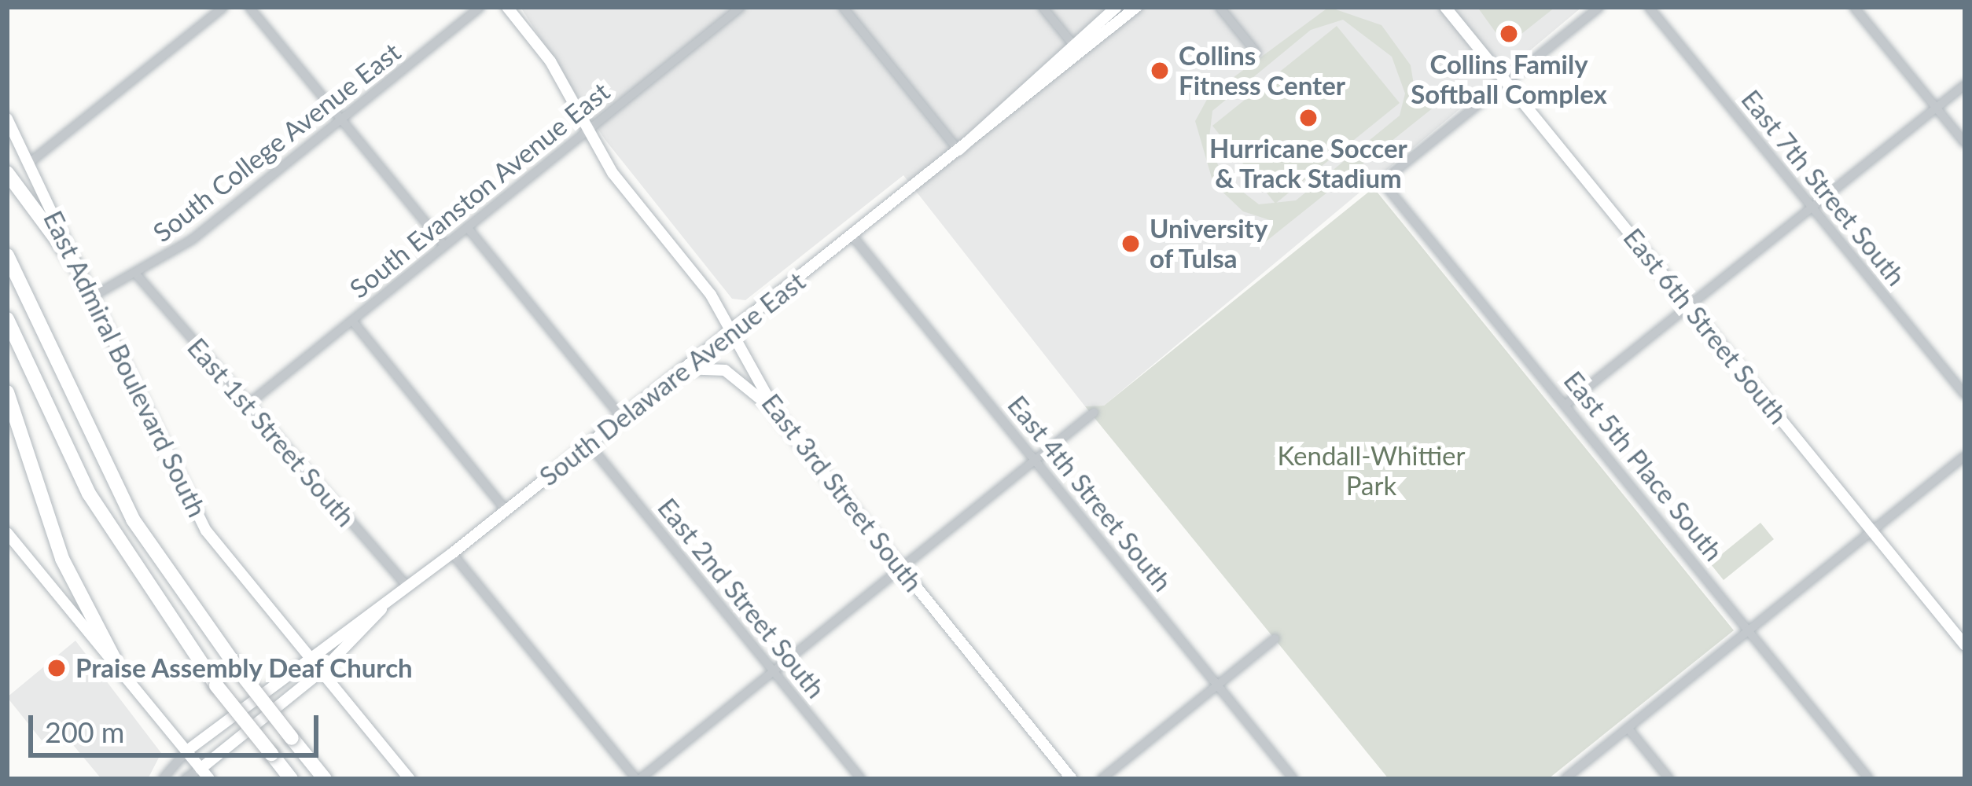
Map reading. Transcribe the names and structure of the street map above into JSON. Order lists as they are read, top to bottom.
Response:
{
  "streets": {
    "street": [
      "South College Avenue East",
      "East 7th Street South",
      "South Evanston Avenue East",
      "East 6th Street South",
      "East Admiral Boulevard South",
      "South Delaware Avenue East",
      "East 1st Street South",
      "East 5th Place South",
      "East 3rd Street South",
      "East 4th Street South",
      "East 2nd Street South"
    ]
  },
  "crossings": [
    ["South College Avenue East", "East Admiral Boulevard South"],
    ["South College Avenue East", "East 1st Street South"],
    ["South Evanston Avenue East", "East 1st Street South"],
    ["South Evanston Avenue East", "East 3rd Street South"],
    ["East 6th Street South", "East 5th Place South"],
    ["East Admiral Boulevard South", "South Delaware Avenue East"],
    ["South Delaware Avenue East", "East 1st Street South"],
    ["South Delaware Avenue East", "East 3rd Street South"],
    ["South Delaware Avenue East", "East 4th Street South"],
    ["South Delaware Avenue East", "East 2nd Street South"]
  ],
  "parks": ["Kendall-Whittier Park"],
  "places": [
    "Collins Family Softball Complex",
    "Collins Fitness Center",
    "Hurricane Soccer & Track Stadium",
    "University of Tulsa",
    "Praise Assembly Deaf Church"
  ],
  "scale_bar": "200 m"
}
